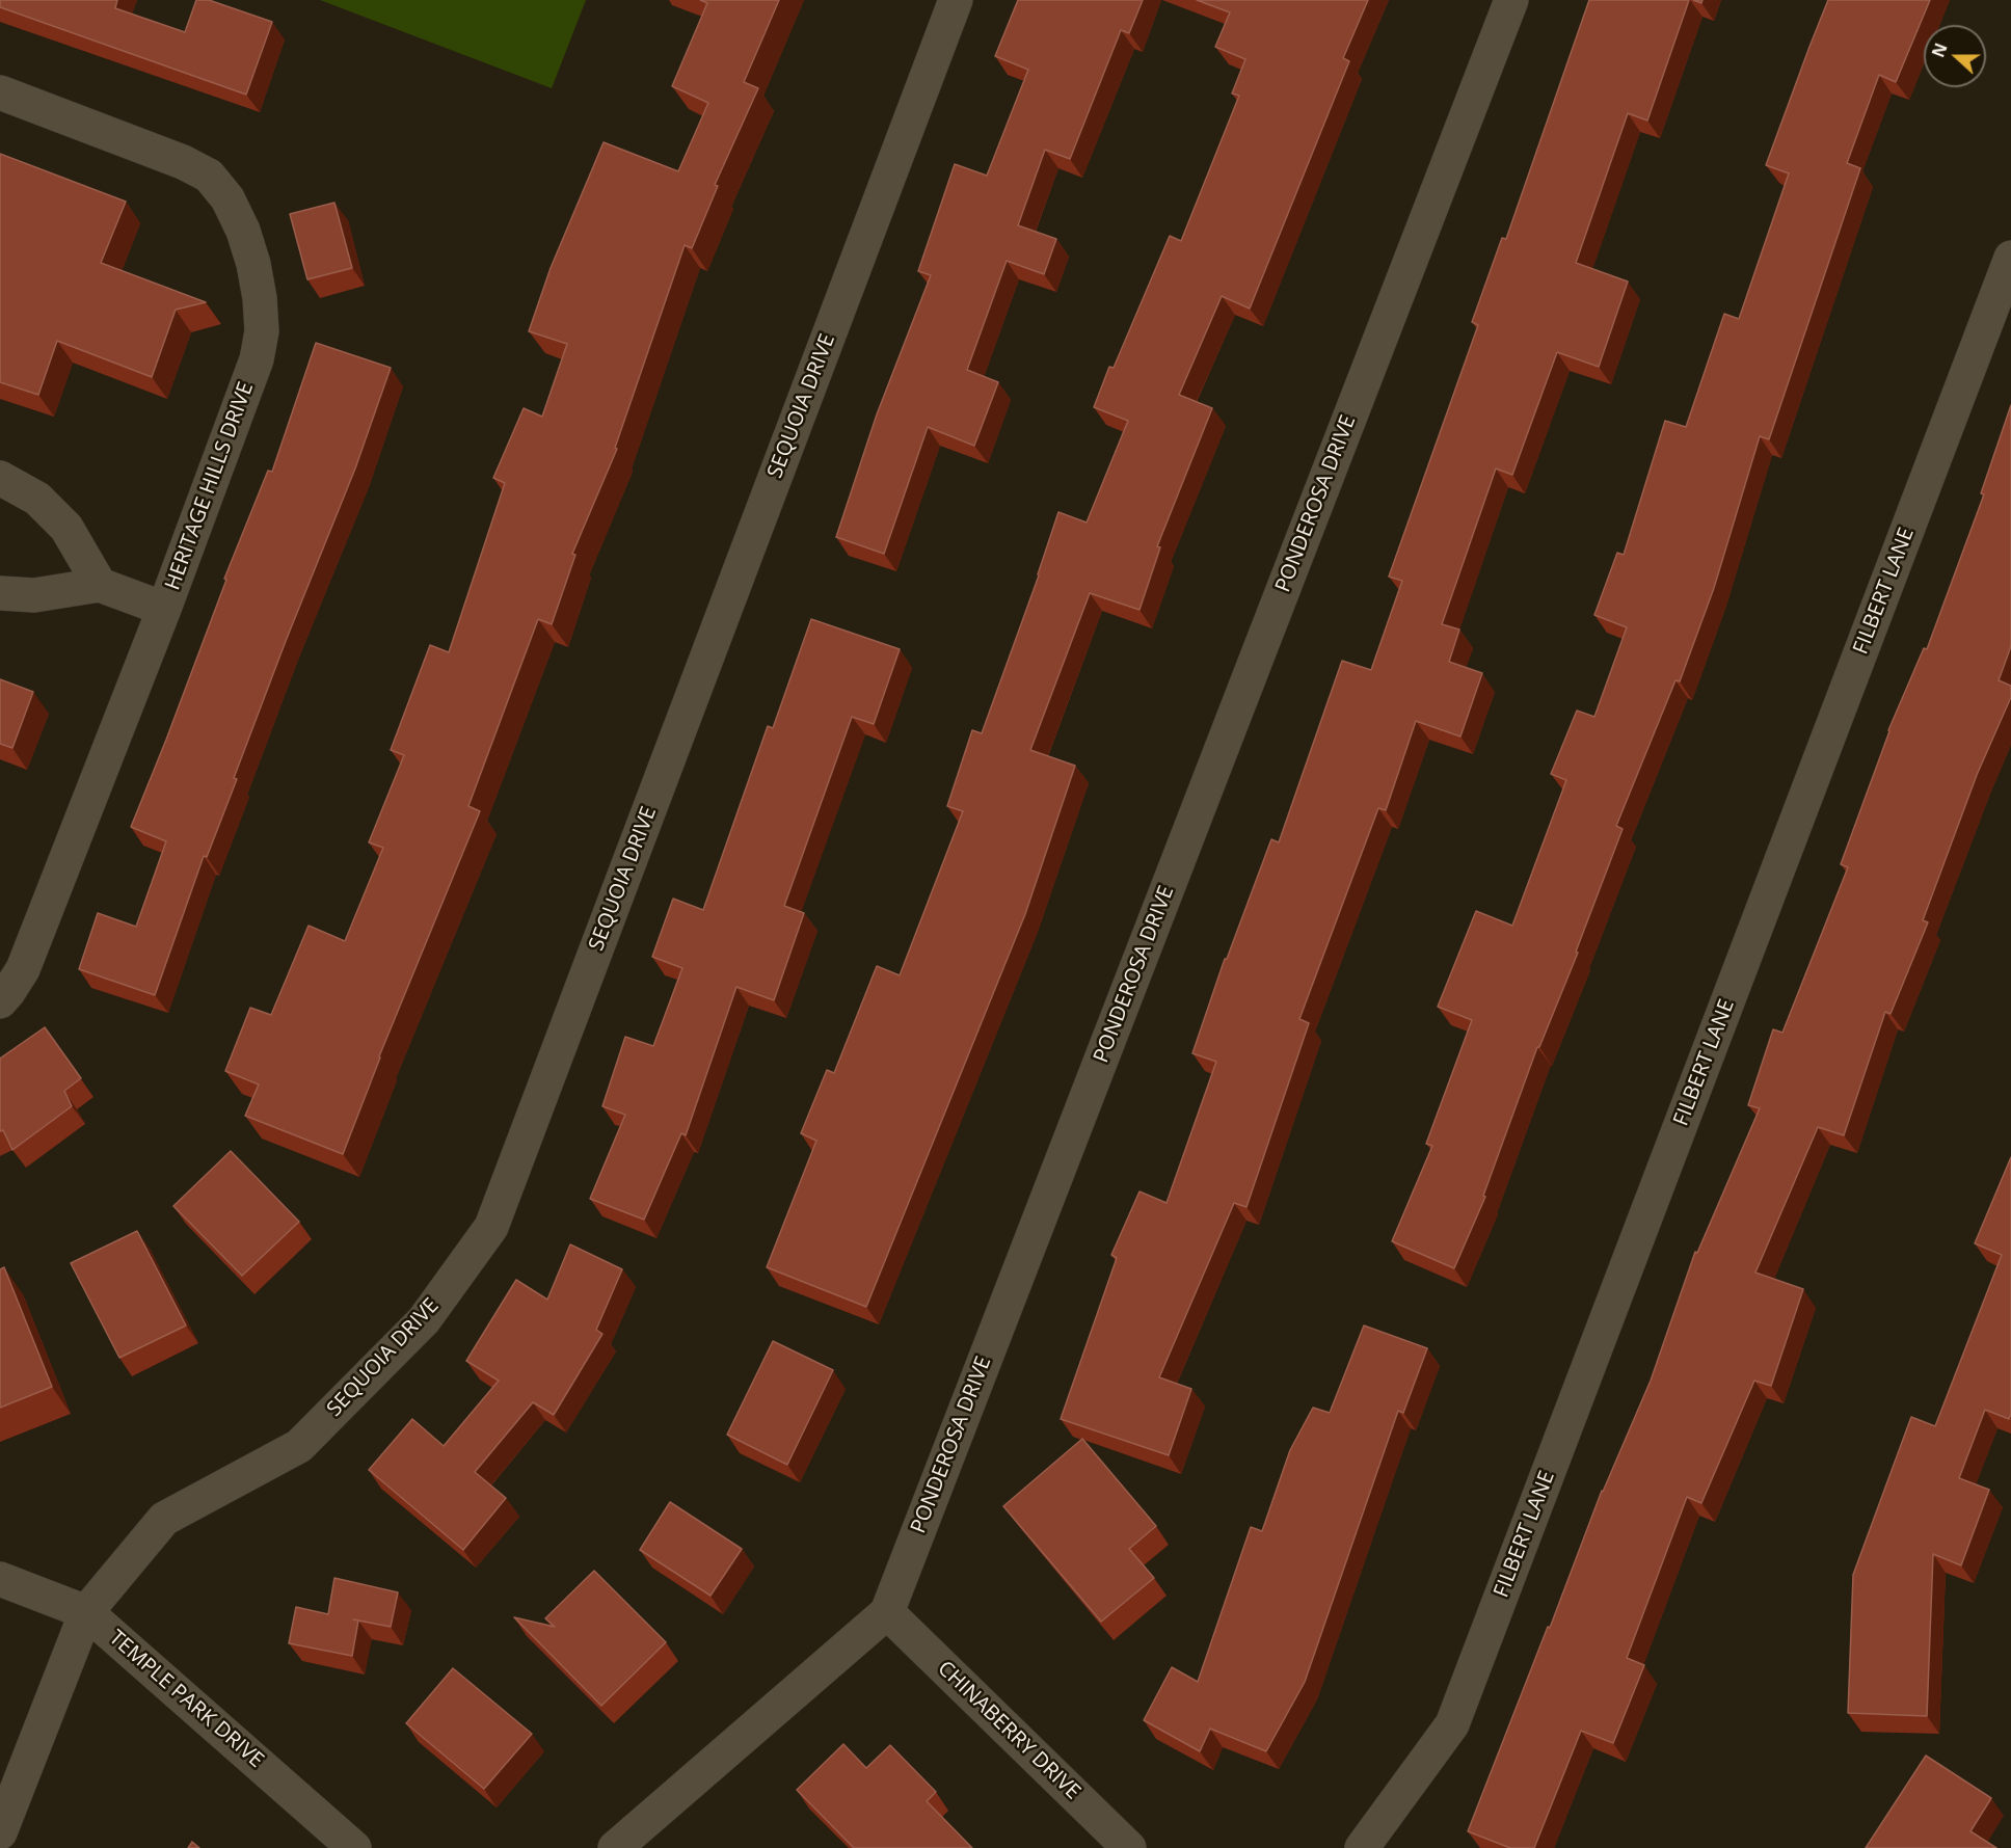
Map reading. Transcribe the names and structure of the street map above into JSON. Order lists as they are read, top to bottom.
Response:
{
  "streets": {
    "street": [
      "SEQUOIA DRIVE",
      "HERITAGE HILLS DRIVE",
      "PONDEROSA DRIVE",
      "FILBERT LANE",
      "TEMPLE PARK DRIVE",
      "CHINABERRY DRIVE"
    ]
  },
  "crossings": [
    ["SEQUOIA DRIVE", "TEMPLE PARK DRIVE"],
    ["PONDEROSA DRIVE", "CHINABERRY DRIVE"]
  ],
  "north": "left"
}
